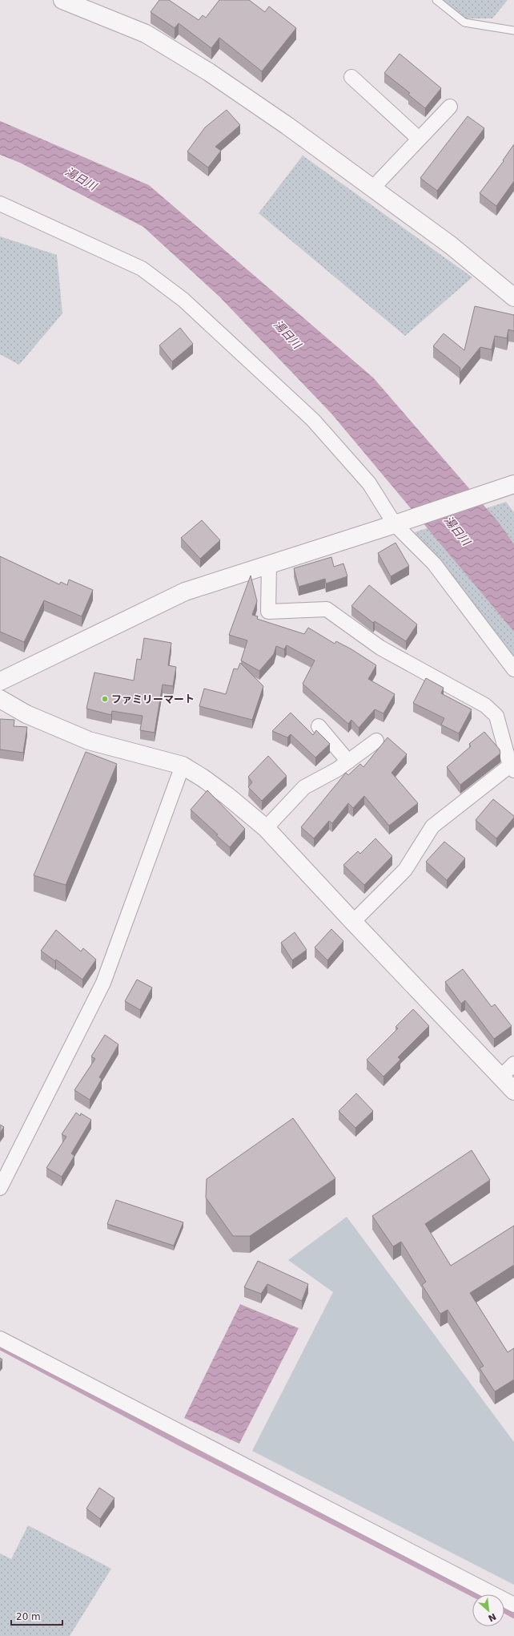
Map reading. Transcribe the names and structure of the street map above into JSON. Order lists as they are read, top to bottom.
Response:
{
  "water": ["湯日川"],
  "places": ["ファミリーマート"],
  "scale_bar": "20 m",
  "north": "bottom right"
}
